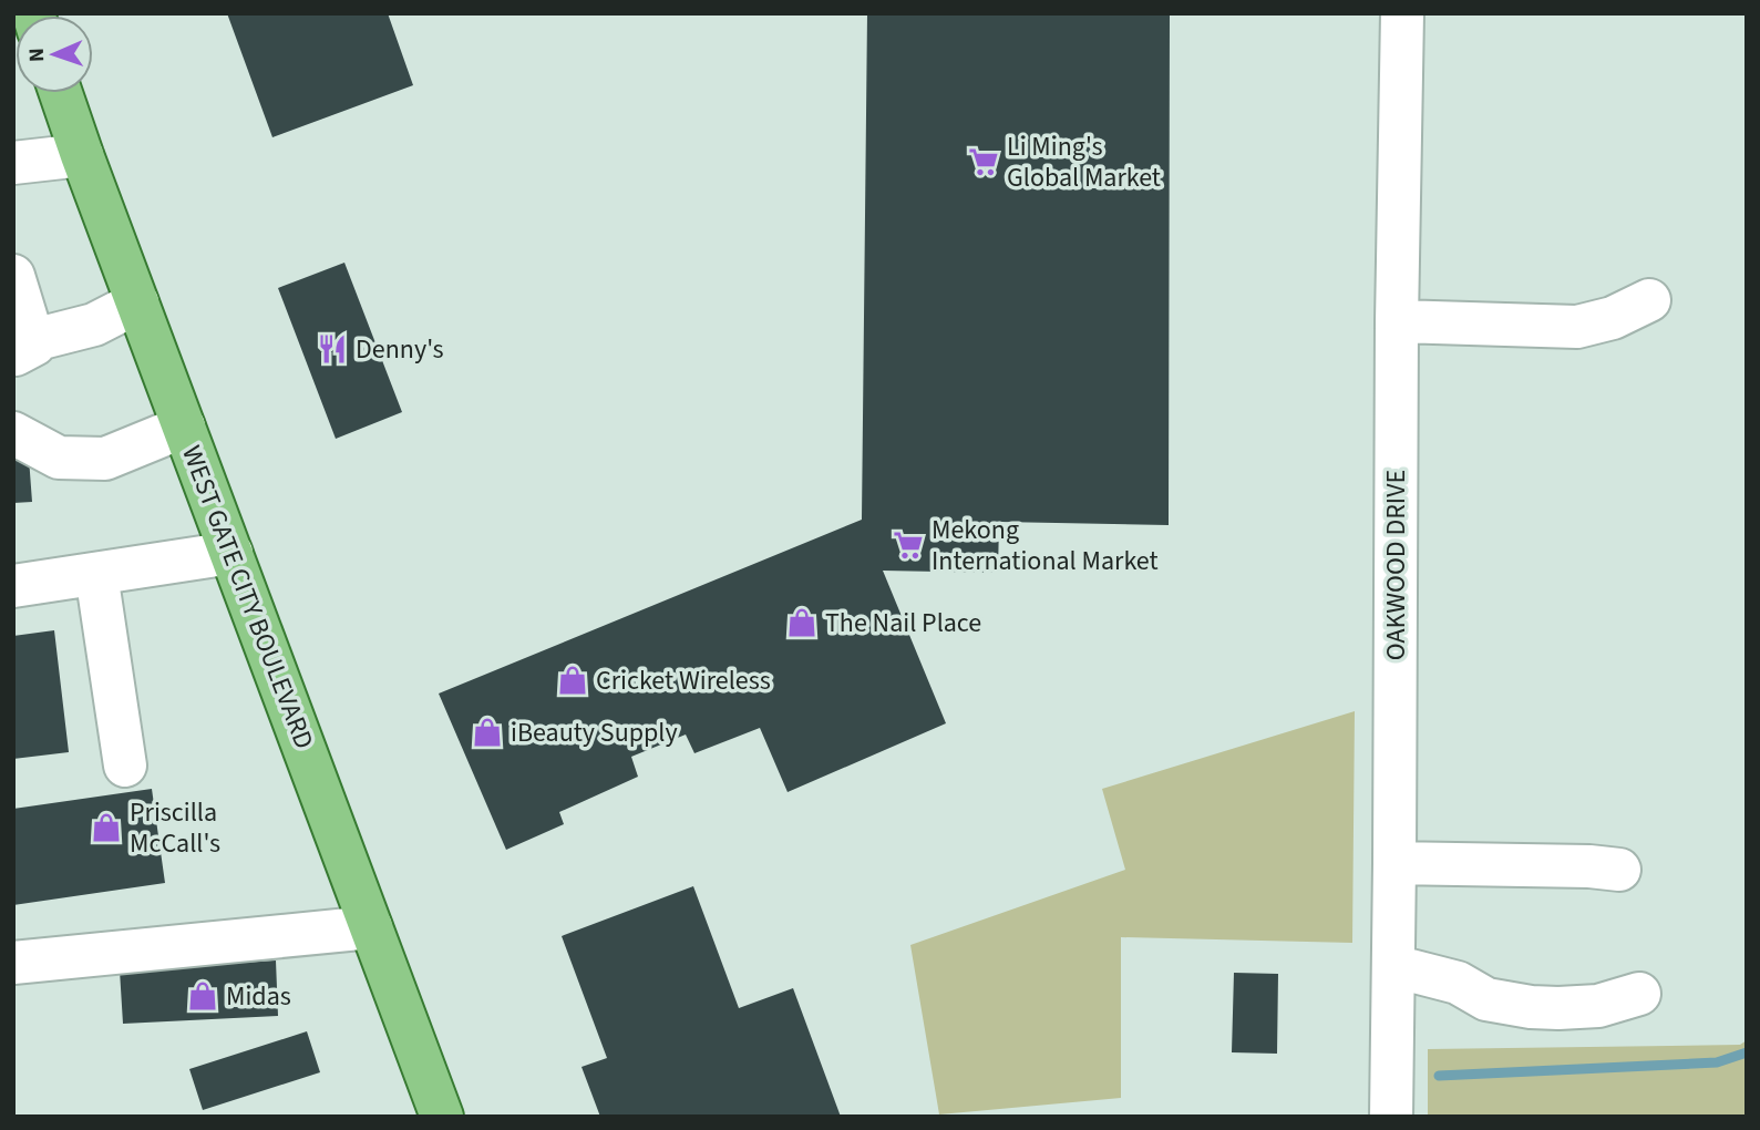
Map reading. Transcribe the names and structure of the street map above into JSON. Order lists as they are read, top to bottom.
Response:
{
  "streets": {
    "main road": ["WEST GATE CITY BOULEVARD"],
    "street": ["OAKWOOD DRIVE"]
  },
  "places": {
    "supermarket": ["Li Ming's Global Market", "Mekong International Market"],
    "restaurant": ["Denny's"],
    "shop": [
      "The Nail Place",
      "Cricket Wireless",
      "iBeauty Supply",
      "Priscilla McCall's",
      "Midas"
    ]
  },
  "north": "left"
}
